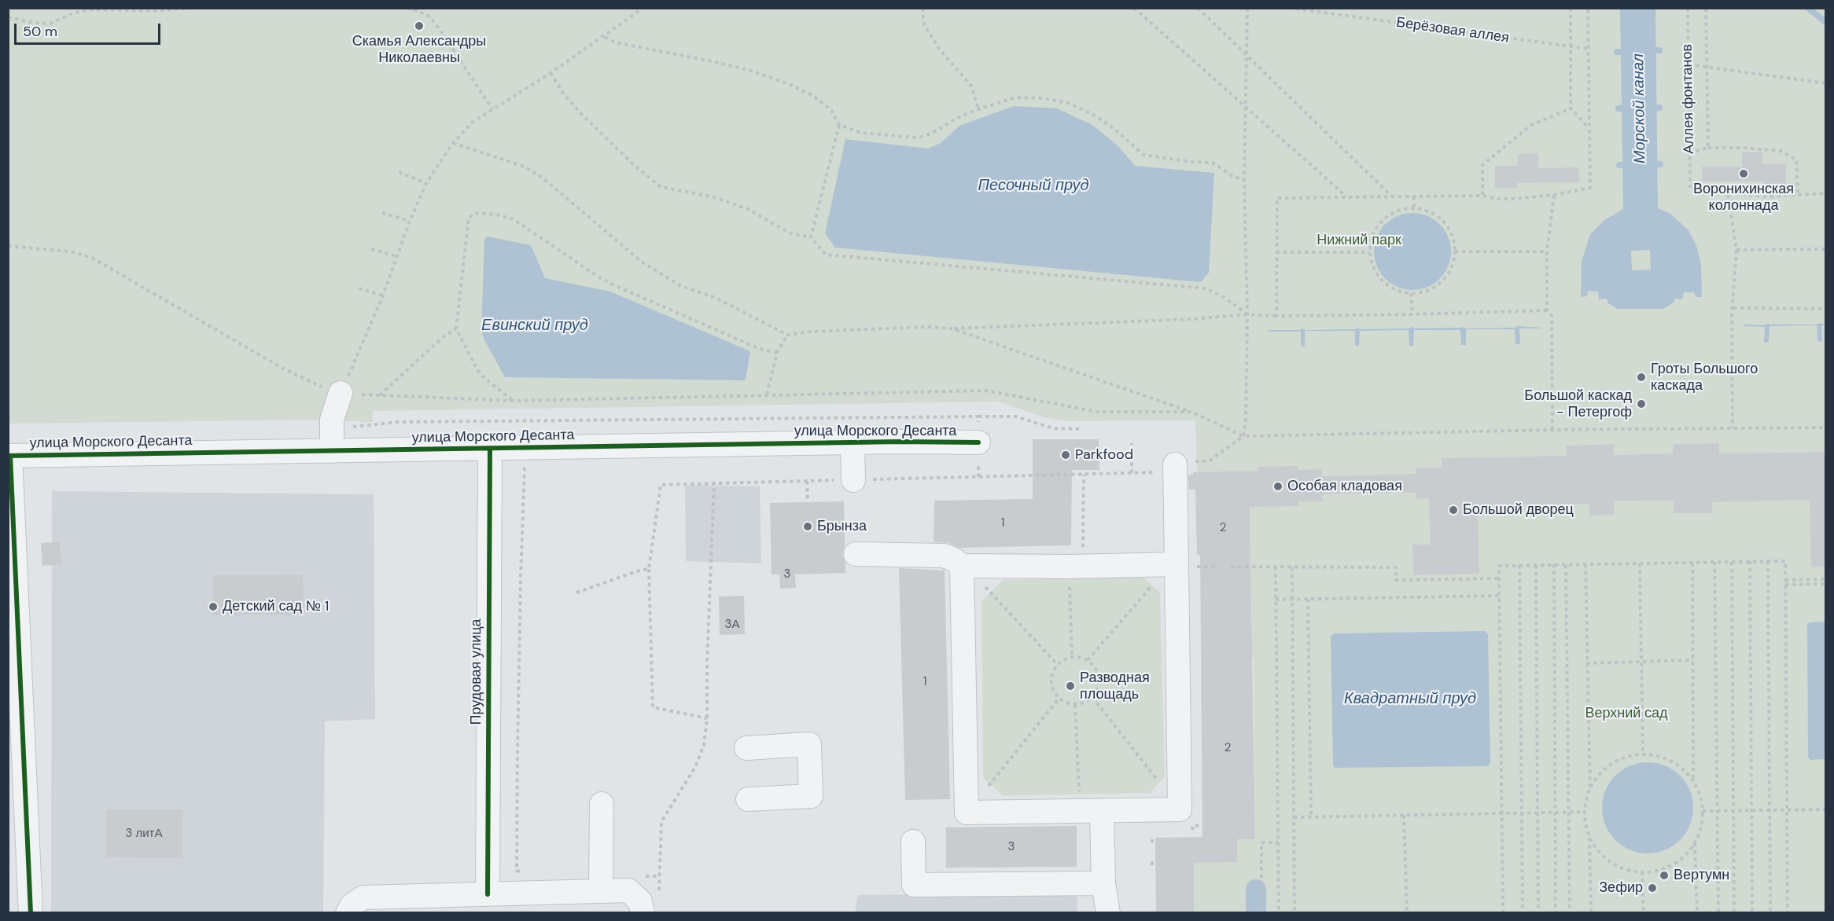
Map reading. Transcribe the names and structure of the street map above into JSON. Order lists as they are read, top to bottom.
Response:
{
  "streets": {
    "street": ["улица Морского Десанта", "Прудовая улица"],
    "path": ["Берёзовая аллея", "Аллея фонтанов"]
  },
  "crossings": [
    ["улица Морского Десанта", "Прудовая улица"]
  ],
  "water": [
    "Морской канал",
    "Песочный пруд",
    "Евинский пруд",
    "Квадратный пруд"
  ],
  "parks": ["Нижний парк", "Верхний сад"],
  "places": [
    "Скамья Александры Николаевны",
    "Воронихинская колоннада",
    "Гроты Большого каскада",
    "Большой каскад - Петергоф",
    "Parkfood",
    "Особая кладовая",
    "Большой дворец",
    "Брынза",
    "Детский сад № 1",
    "Разводная площадь",
    "Вертумн",
    "Зефир"
  ],
  "house_numbers": [
    "1",
    "2",
    "3",
    "3А",
    "1",
    "2",
    "3 литА",
    "3"
  ],
  "scale_bar": "50 m"
}
